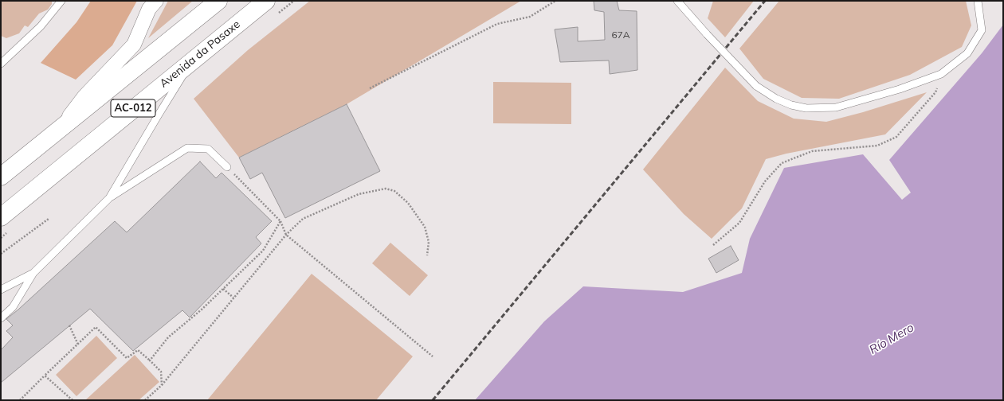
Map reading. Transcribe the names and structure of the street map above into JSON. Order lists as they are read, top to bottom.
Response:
{
  "streets": {
    "main road": ["Avenida da Pasaxe", "AC-012"]
  },
  "water": ["Río Mero"],
  "house_numbers": ["67A"]
}
